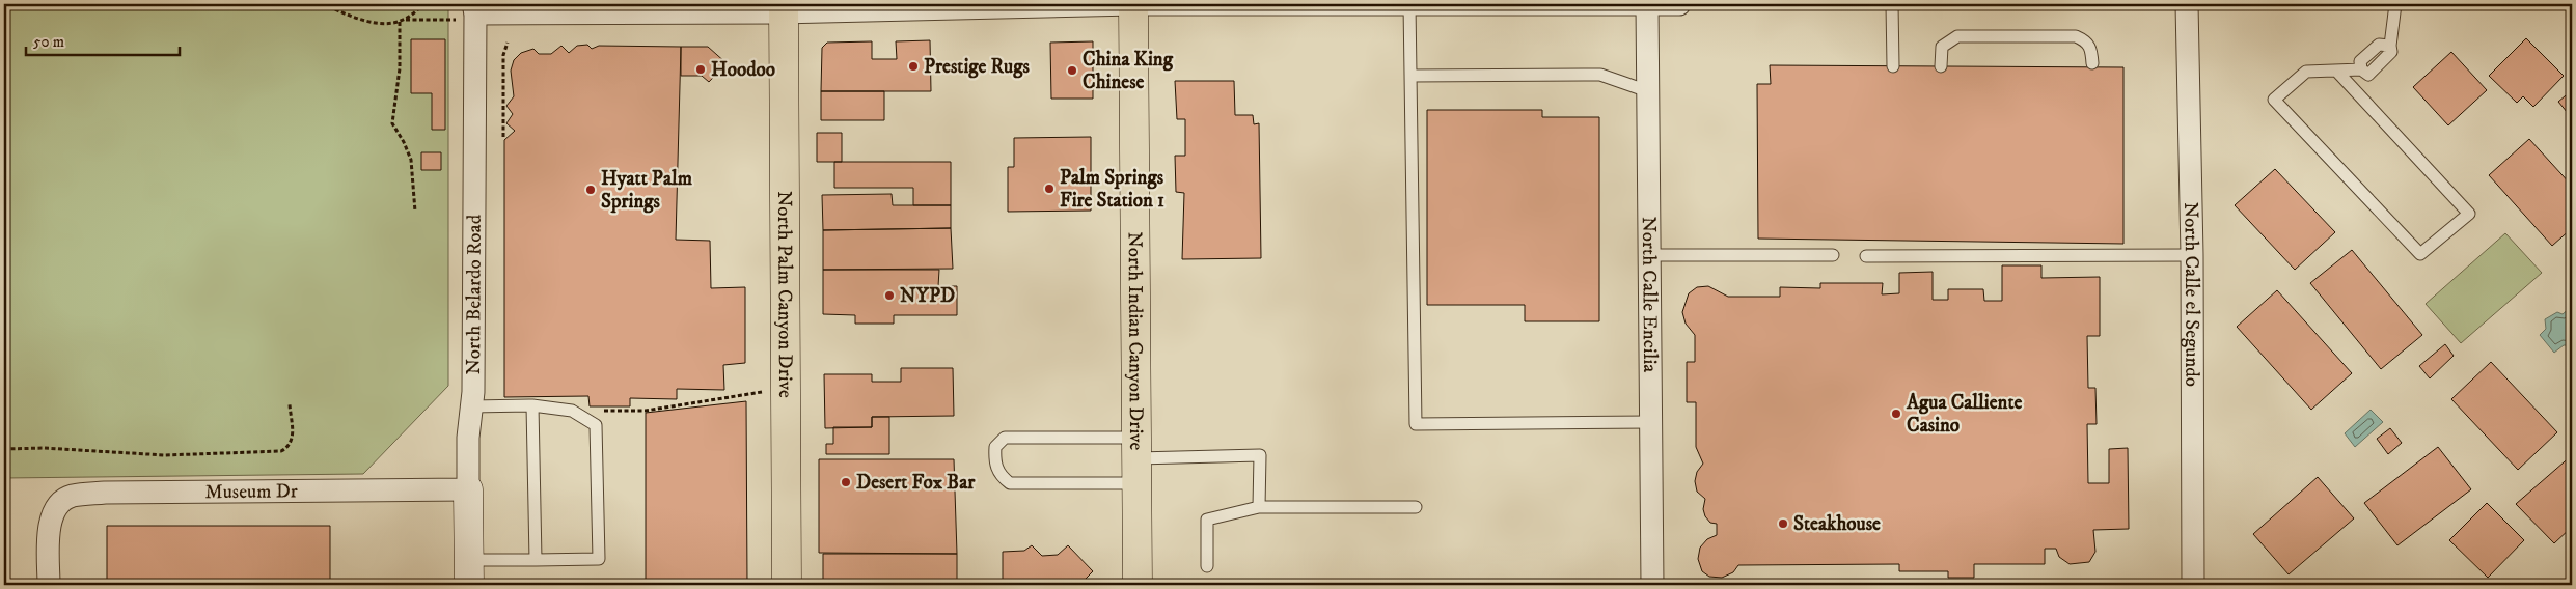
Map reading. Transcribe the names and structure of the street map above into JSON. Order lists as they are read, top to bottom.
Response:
{
  "streets": {
    "main road": ["North Palm Canyon Drive", "North Indian Canyon Drive"],
    "street": [
      "North Belardo Road",
      "North Calle Encilia",
      "North Calle el Segundo",
      "Museum Dr"
    ]
  },
  "crossings": [
    ["North Belardo Road", "Museum Dr"]
  ],
  "places": [
    "Prestige Rugs",
    "Hoodoo",
    "China King Chinese",
    "Palm Springs Fire Station 1",
    "Hyatt Palm Springs",
    "NYPD",
    "Agua Calliente Casino",
    "Desert Fox Bar",
    "Steakhouse"
  ],
  "scale_bar": "50 m"
}
